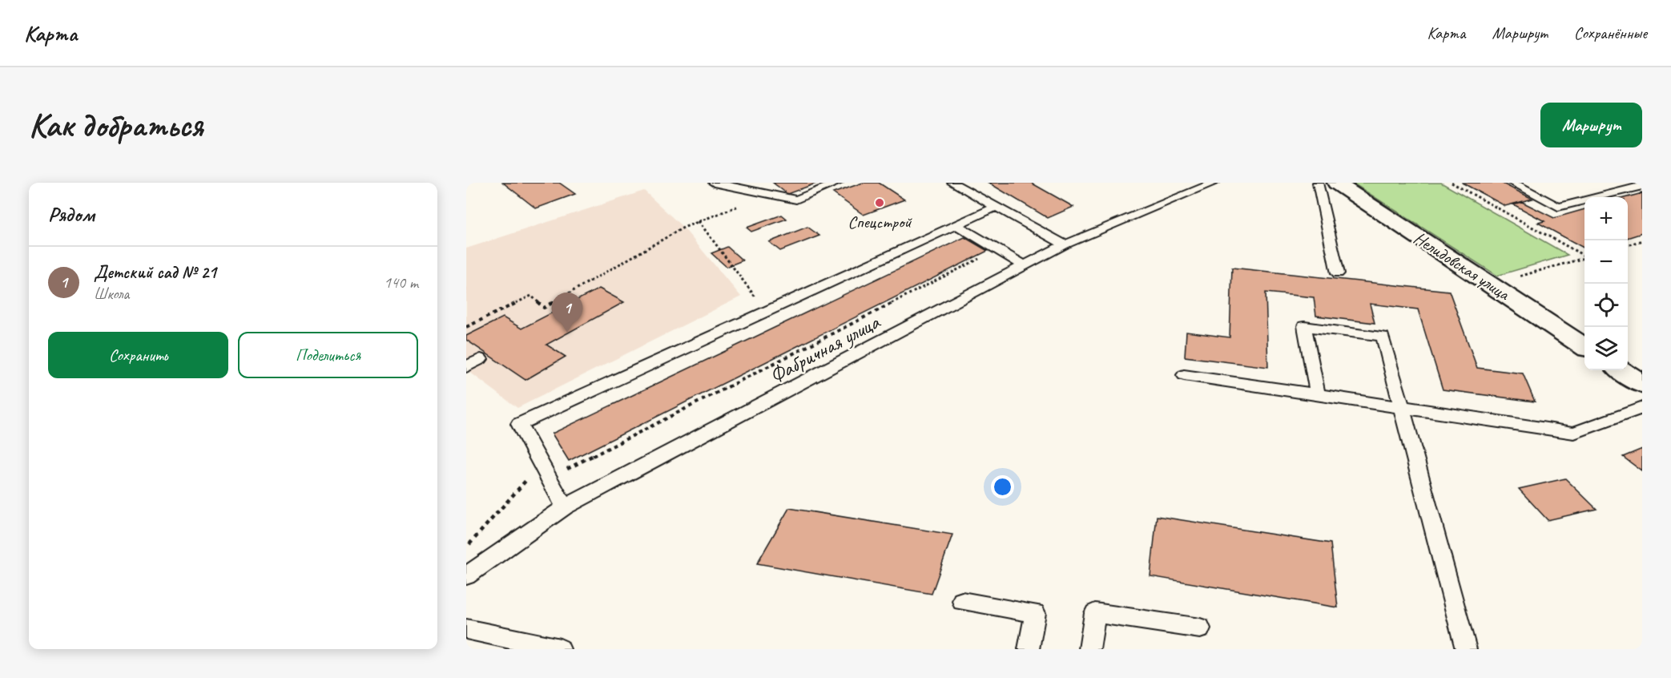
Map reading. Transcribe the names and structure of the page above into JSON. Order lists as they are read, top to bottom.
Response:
{
  "streets": {
    "street": ["Нелидовская улица"],
    "lane": ["Фабричная улица"]
  },
  "places": ["Спецстрой"],
  "page": {
    "header": "Карта",
    "nav": ["Карта", "Маршрут", "Сохранённые"],
    "buttons": [
      "Маршрут",
      ["Сохранить", "Поделиться"]
    ],
    "title": "Как добраться",
    "heading": "Рядом",
    "map_buttons": ["+", "−"],
    "list": [
      {
        "mark": "1",
        "name": "Детский сад № 21",
        "note": "Школа",
        "value": "140 m"
      }
    ],
    "pins": "1"
  }
}
